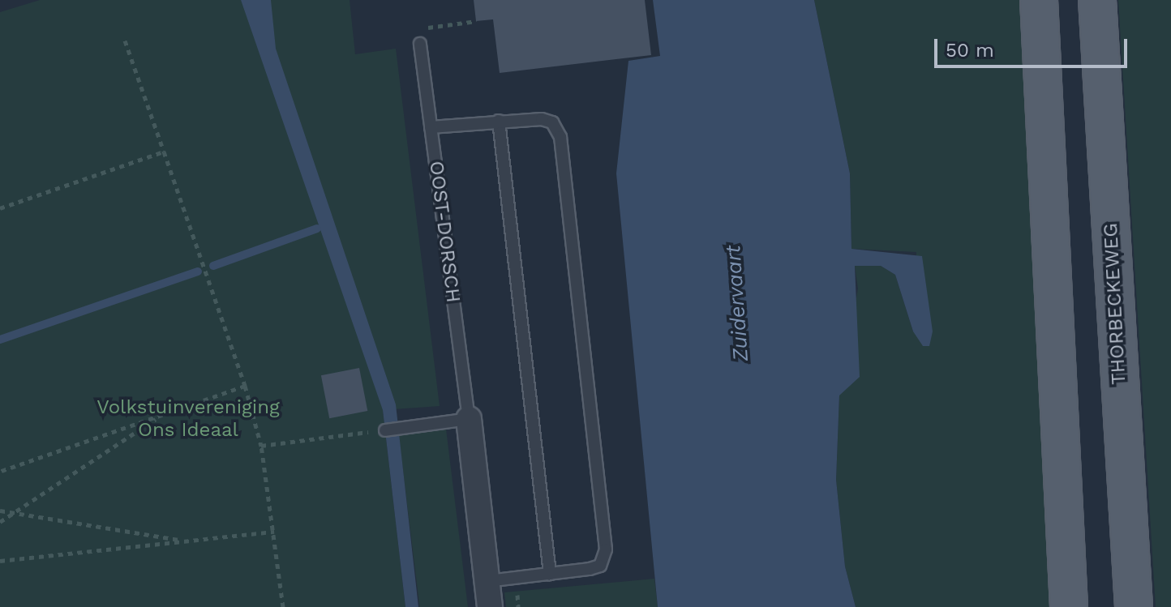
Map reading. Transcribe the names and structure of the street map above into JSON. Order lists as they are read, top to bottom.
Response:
{
  "streets": {
    "main road": ["THORBECKEWEG"],
    "street": ["OOST-DORSCH"]
  },
  "water": ["Zuidervaart"],
  "parks": ["Volkstuinvereniging Ons Ideaal"],
  "scale_bar": "50 m"
}
